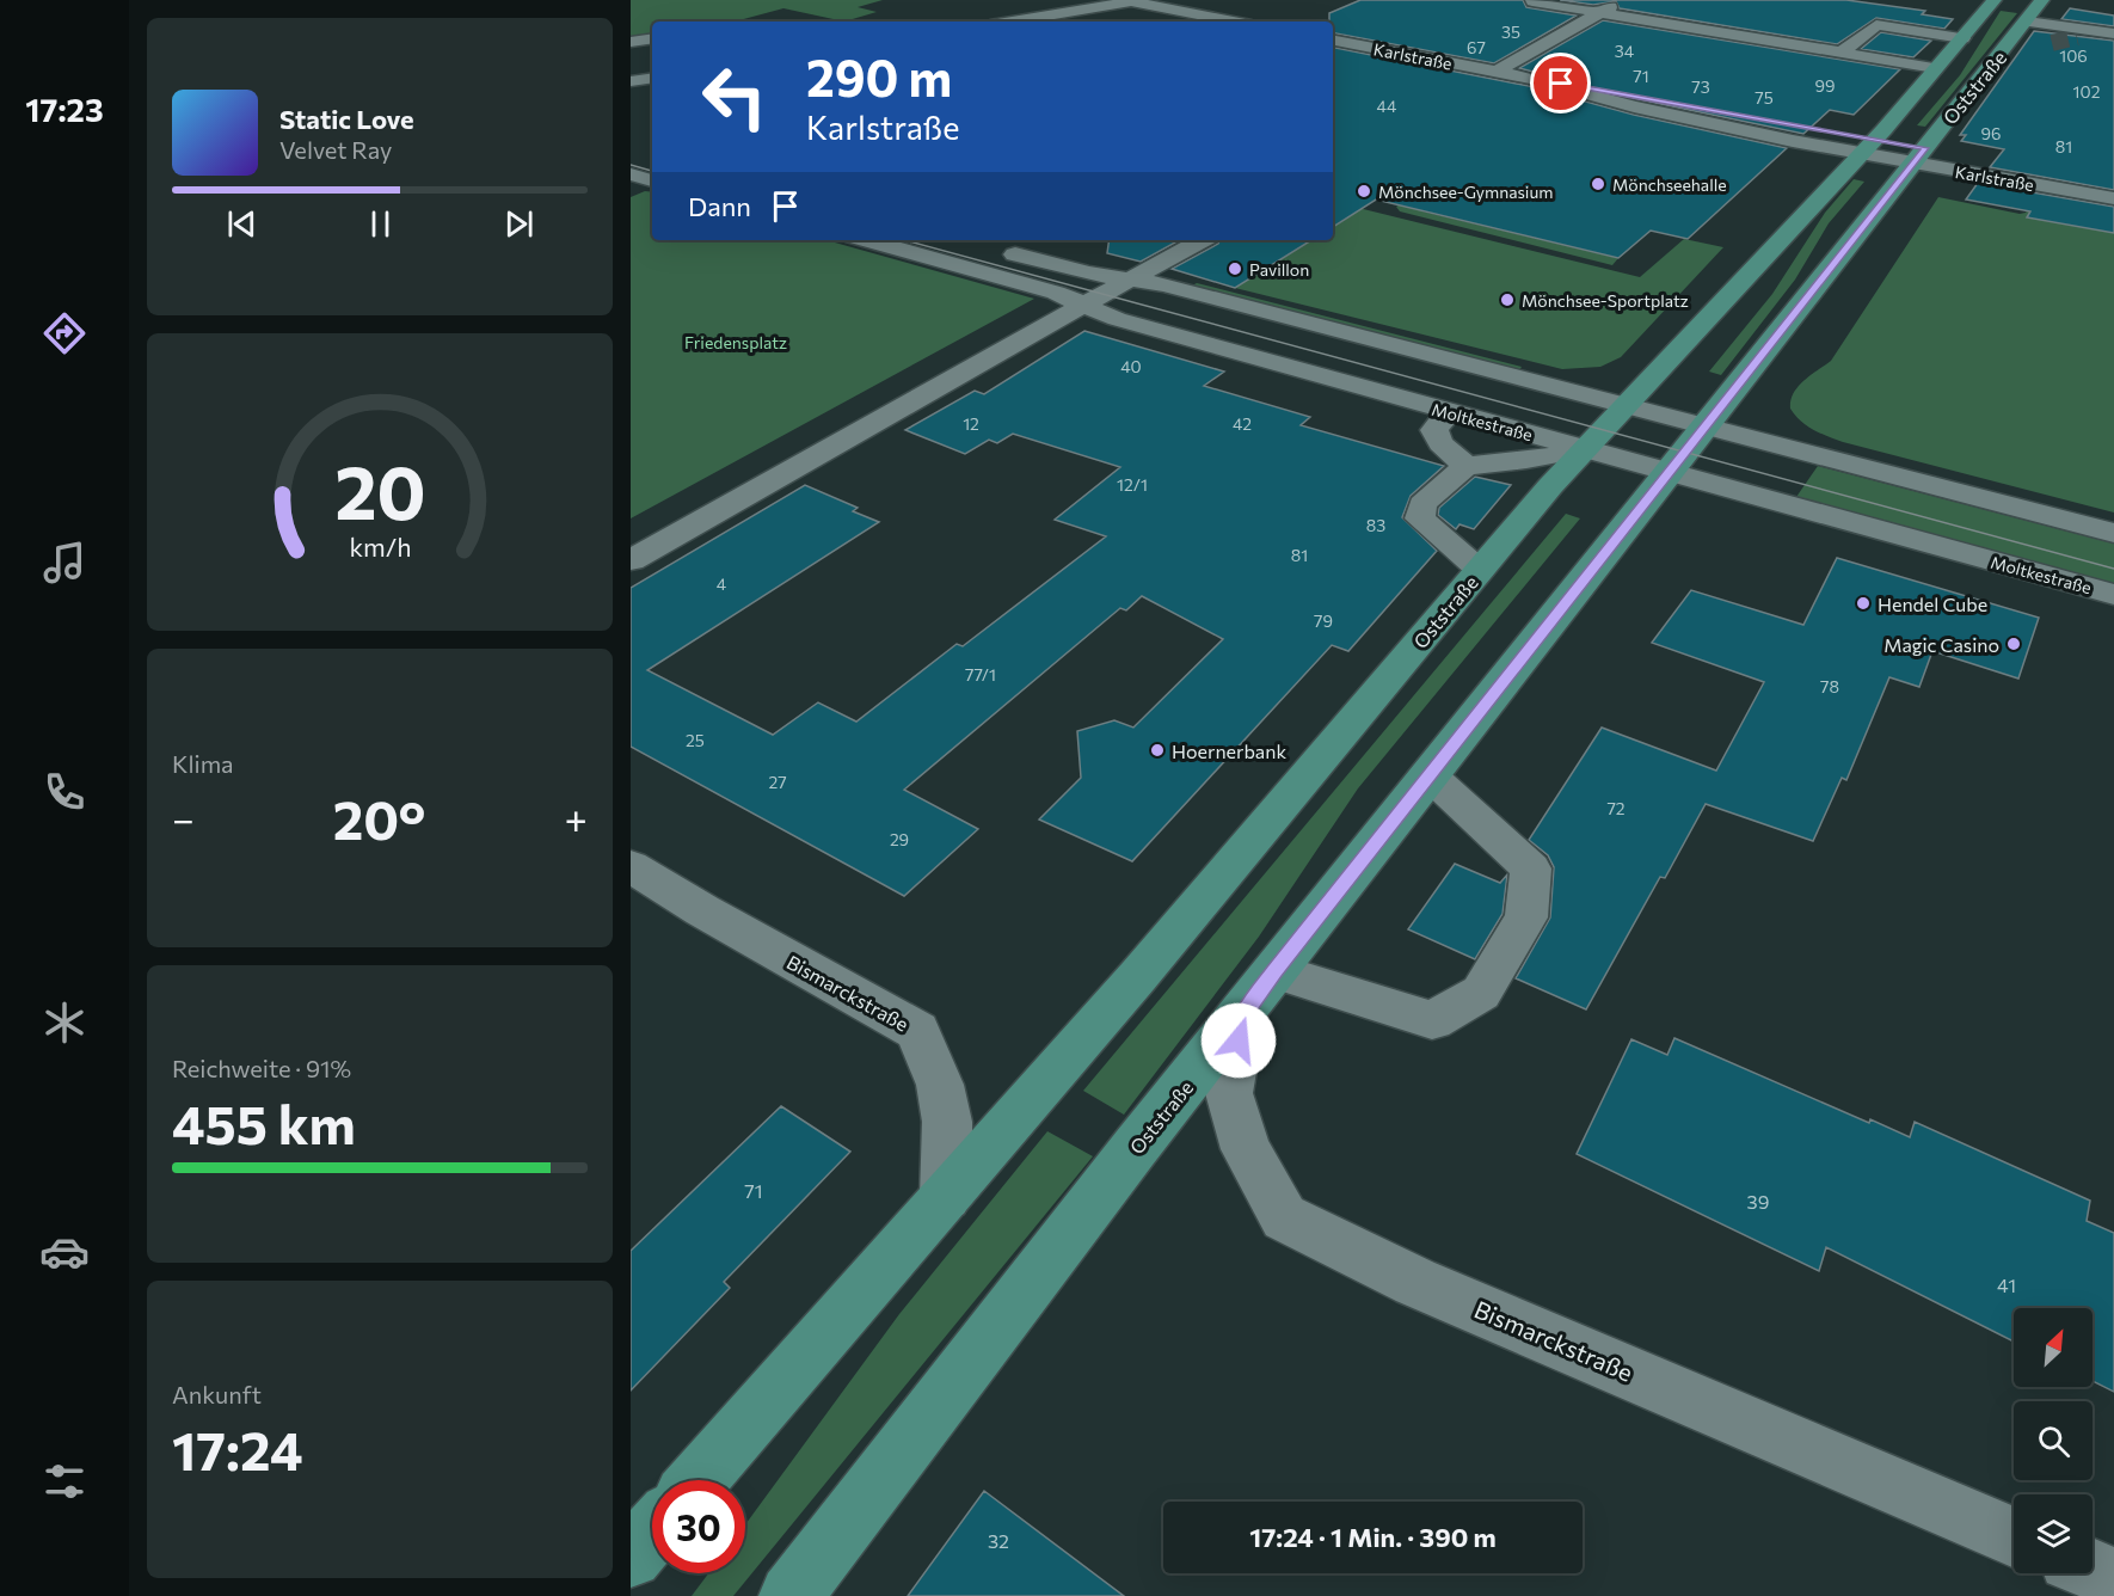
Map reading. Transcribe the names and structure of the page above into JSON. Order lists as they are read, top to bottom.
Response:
{
  "streets": {
    "main road": ["Oststraße"],
    "street": ["Karlstraße", "Moltkestraße", "Bismarckstraße"]
  },
  "crossings": [
    ["Karlstraße", "Oststraße"],
    ["Oststraße", "Moltkestraße"],
    ["Oststraße", "Bismarckstraße"]
  ],
  "parks": ["Friedensplatz"],
  "places": [
    "Mönchseehalle",
    "Mönchsee-Gymnasium",
    "Pavillon",
    "Mönchsee-Sportplatz",
    "Hendel Cube",
    "Magic Casino",
    "Hoernerbank"
  ],
  "house_numbers": [
    "35",
    "67",
    "34",
    "106",
    "71",
    "99",
    "73",
    "102",
    "75",
    "44",
    "96",
    "81",
    "40",
    "12",
    "42",
    "12/1",
    "83",
    "81",
    "4",
    "79",
    "77/1",
    "78",
    "25",
    "27",
    "72",
    "29",
    "71",
    "39",
    "41",
    "32"
  ],
  "north": "top right",
  "page": {
    "tabs": "17:23",
    "turn": ["290 m", "Karlstraße"],
    "song": ["Static Love", "Velvet Ray"],
    "then": "Dann",
    "tile": [
      "Klima",
      ["Reichweite · 91%", "455 km"],
      ["Ankunft", "17:24"]
    ],
    "heat": ["−", "20°", "+"],
    "limit": "30",
    "trip": "17:24 · 1 Min. · 390 m",
    "gauge": ["20", "km/h"]
  }
}
